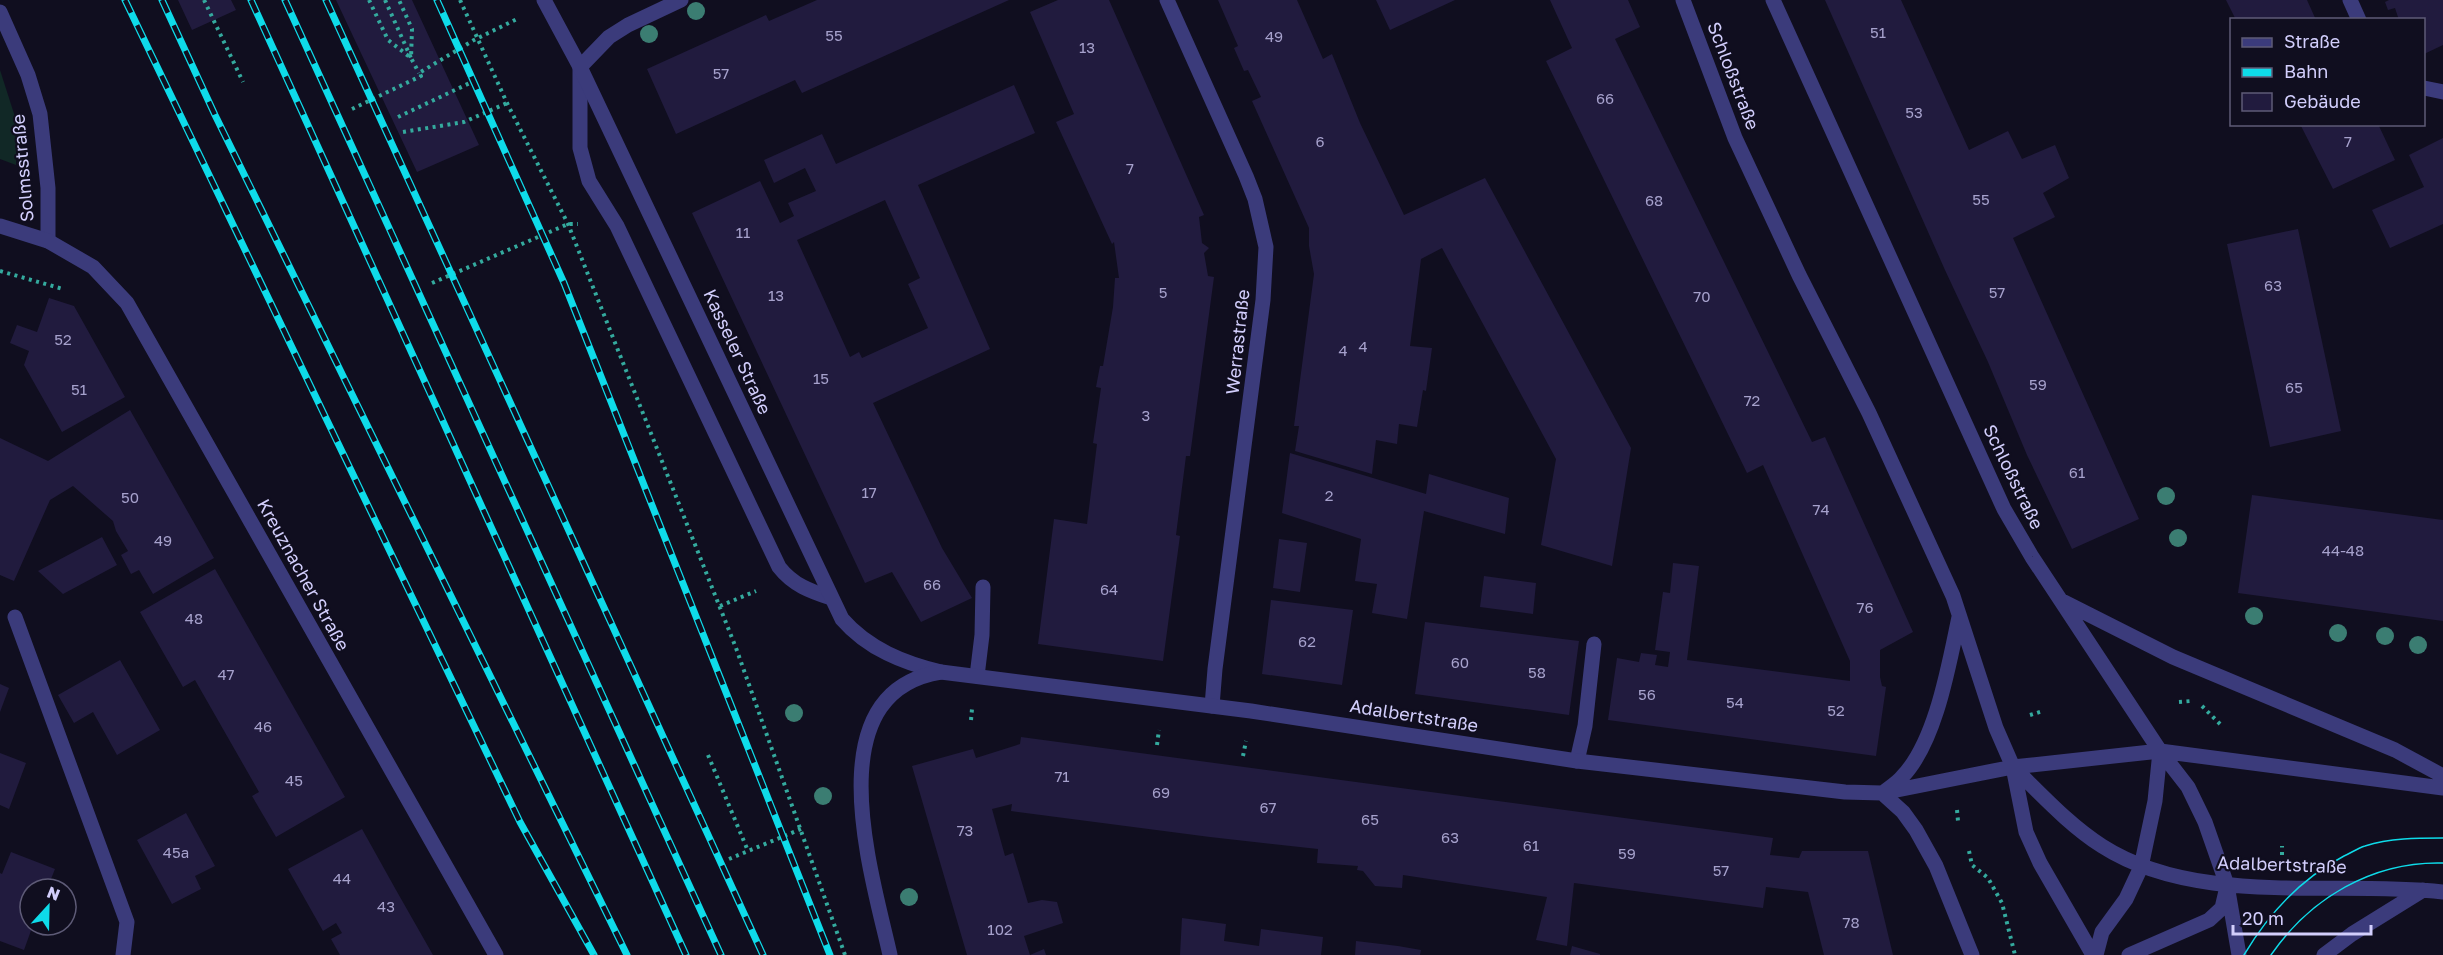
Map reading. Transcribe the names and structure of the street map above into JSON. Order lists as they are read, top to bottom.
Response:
{
  "streets": {
    "street": [
      "Schloßstraße",
      "Solmsstraße",
      "Werrastraße",
      "Kasseler Straße",
      "Kreuznacher Straße",
      "Adalbertstraße"
    ]
  },
  "crossings": [
    ["Schloßstraße", "Adalbertstraße"],
    ["Solmsstraße", "Kreuznacher Straße"],
    ["Werrastraße", "Adalbertstraße"],
    ["Kasseler Straße", "Adalbertstraße"]
  ],
  "house_numbers": [
    "51",
    "55",
    "49",
    "13",
    "57",
    "66",
    "53",
    "6",
    "7",
    "7",
    "55",
    "68",
    "11",
    "63",
    "5",
    "57",
    "13",
    "70",
    "52",
    "4",
    "4",
    "15",
    "59",
    "65",
    "51",
    "72",
    "3",
    "61",
    "17",
    "2",
    "50",
    "74",
    "49",
    "44-48",
    "66",
    "64",
    "76",
    "48",
    "62",
    "60",
    "58",
    "47",
    "56",
    "54",
    "52",
    "46",
    "71",
    "45",
    "69",
    "67",
    "65",
    "73",
    "63",
    "61",
    "45a",
    "59",
    "57",
    "44",
    "43",
    "78",
    "102"
  ],
  "legend": ["Straße", "Bahn", "Gebäude"],
  "scale_bar": "20 m",
  "north": "top"
}
